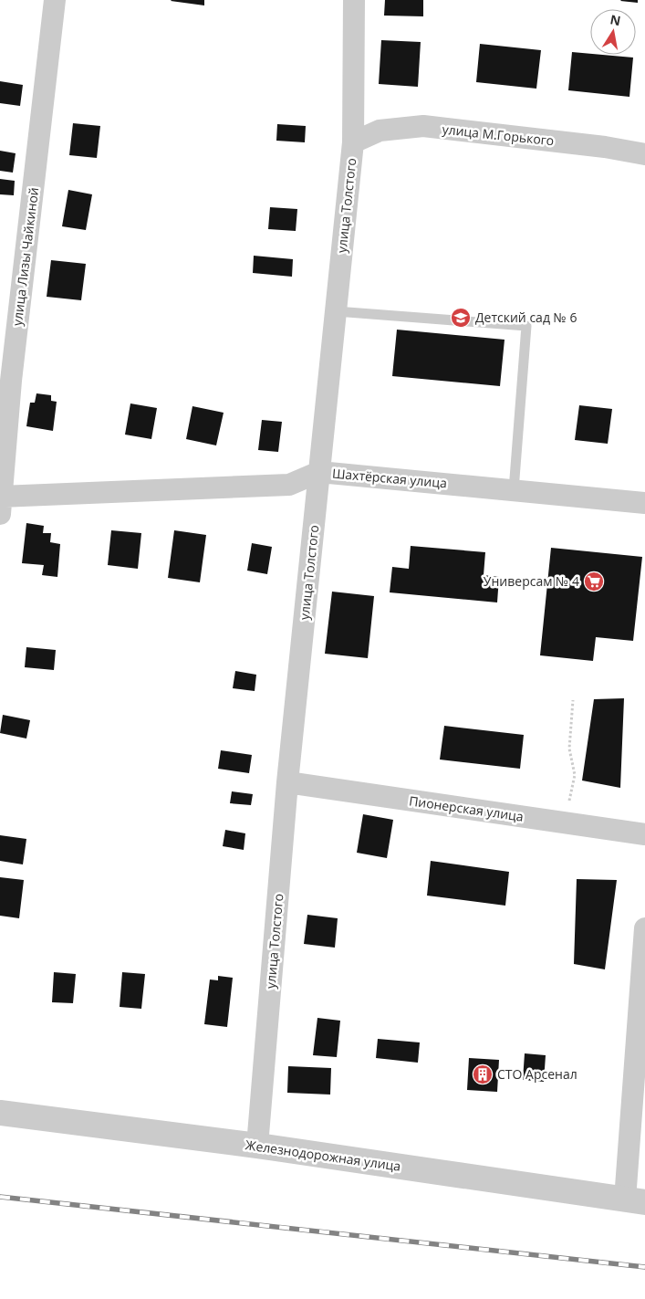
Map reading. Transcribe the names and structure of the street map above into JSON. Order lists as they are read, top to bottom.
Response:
{
  "streets": {
    "street": [
      "улица М.Горького",
      "улица Толстого",
      "улица Лизы Чайкиной",
      "Шахтёрская улица",
      "Пионерская улица",
      "Железнодорожная улица"
    ]
  },
  "crossings": [
    ["улица М.Горького", "улица Толстого"],
    ["улица Толстого", "Шахтёрская улица"],
    ["улица Толстого", "Пионерская улица"],
    ["улица Толстого", "Железнодорожная улица"],
    ["улица Лизы Чайкиной", "Шахтёрская улица"]
  ],
  "places": {
    "school or university": ["Детский сад № 6"],
    "supermarket": ["Универсам № 4"],
    "building": ["СТО Арсенал"]
  },
  "north": "top"
}
